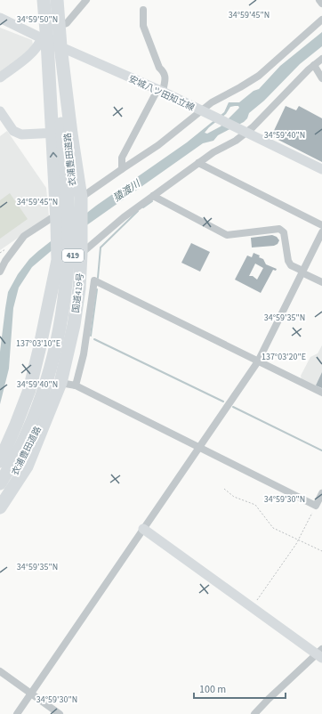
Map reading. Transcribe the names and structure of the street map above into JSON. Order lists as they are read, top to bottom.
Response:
{
  "streets": {
    "highway": ["衣浦豊田道路", "419", "国道419号"],
    "street": ["安城八ツ田知立線"]
  },
  "crossings": [
    ["安城八ツ田知立線", "419"],
    ["安城八ツ田知立線", "国道419号"]
  ],
  "water": ["猿渡川"],
  "scale_bar": "100 m",
  "coordinates": [
    "34°59'45\"N",
    "34°59'50\"N",
    "34°59'40\"N",
    "34°59'35\"N",
    "137°03'10\"E",
    "137°03'20\"E",
    "34°59'30\"N"
  ]
}
